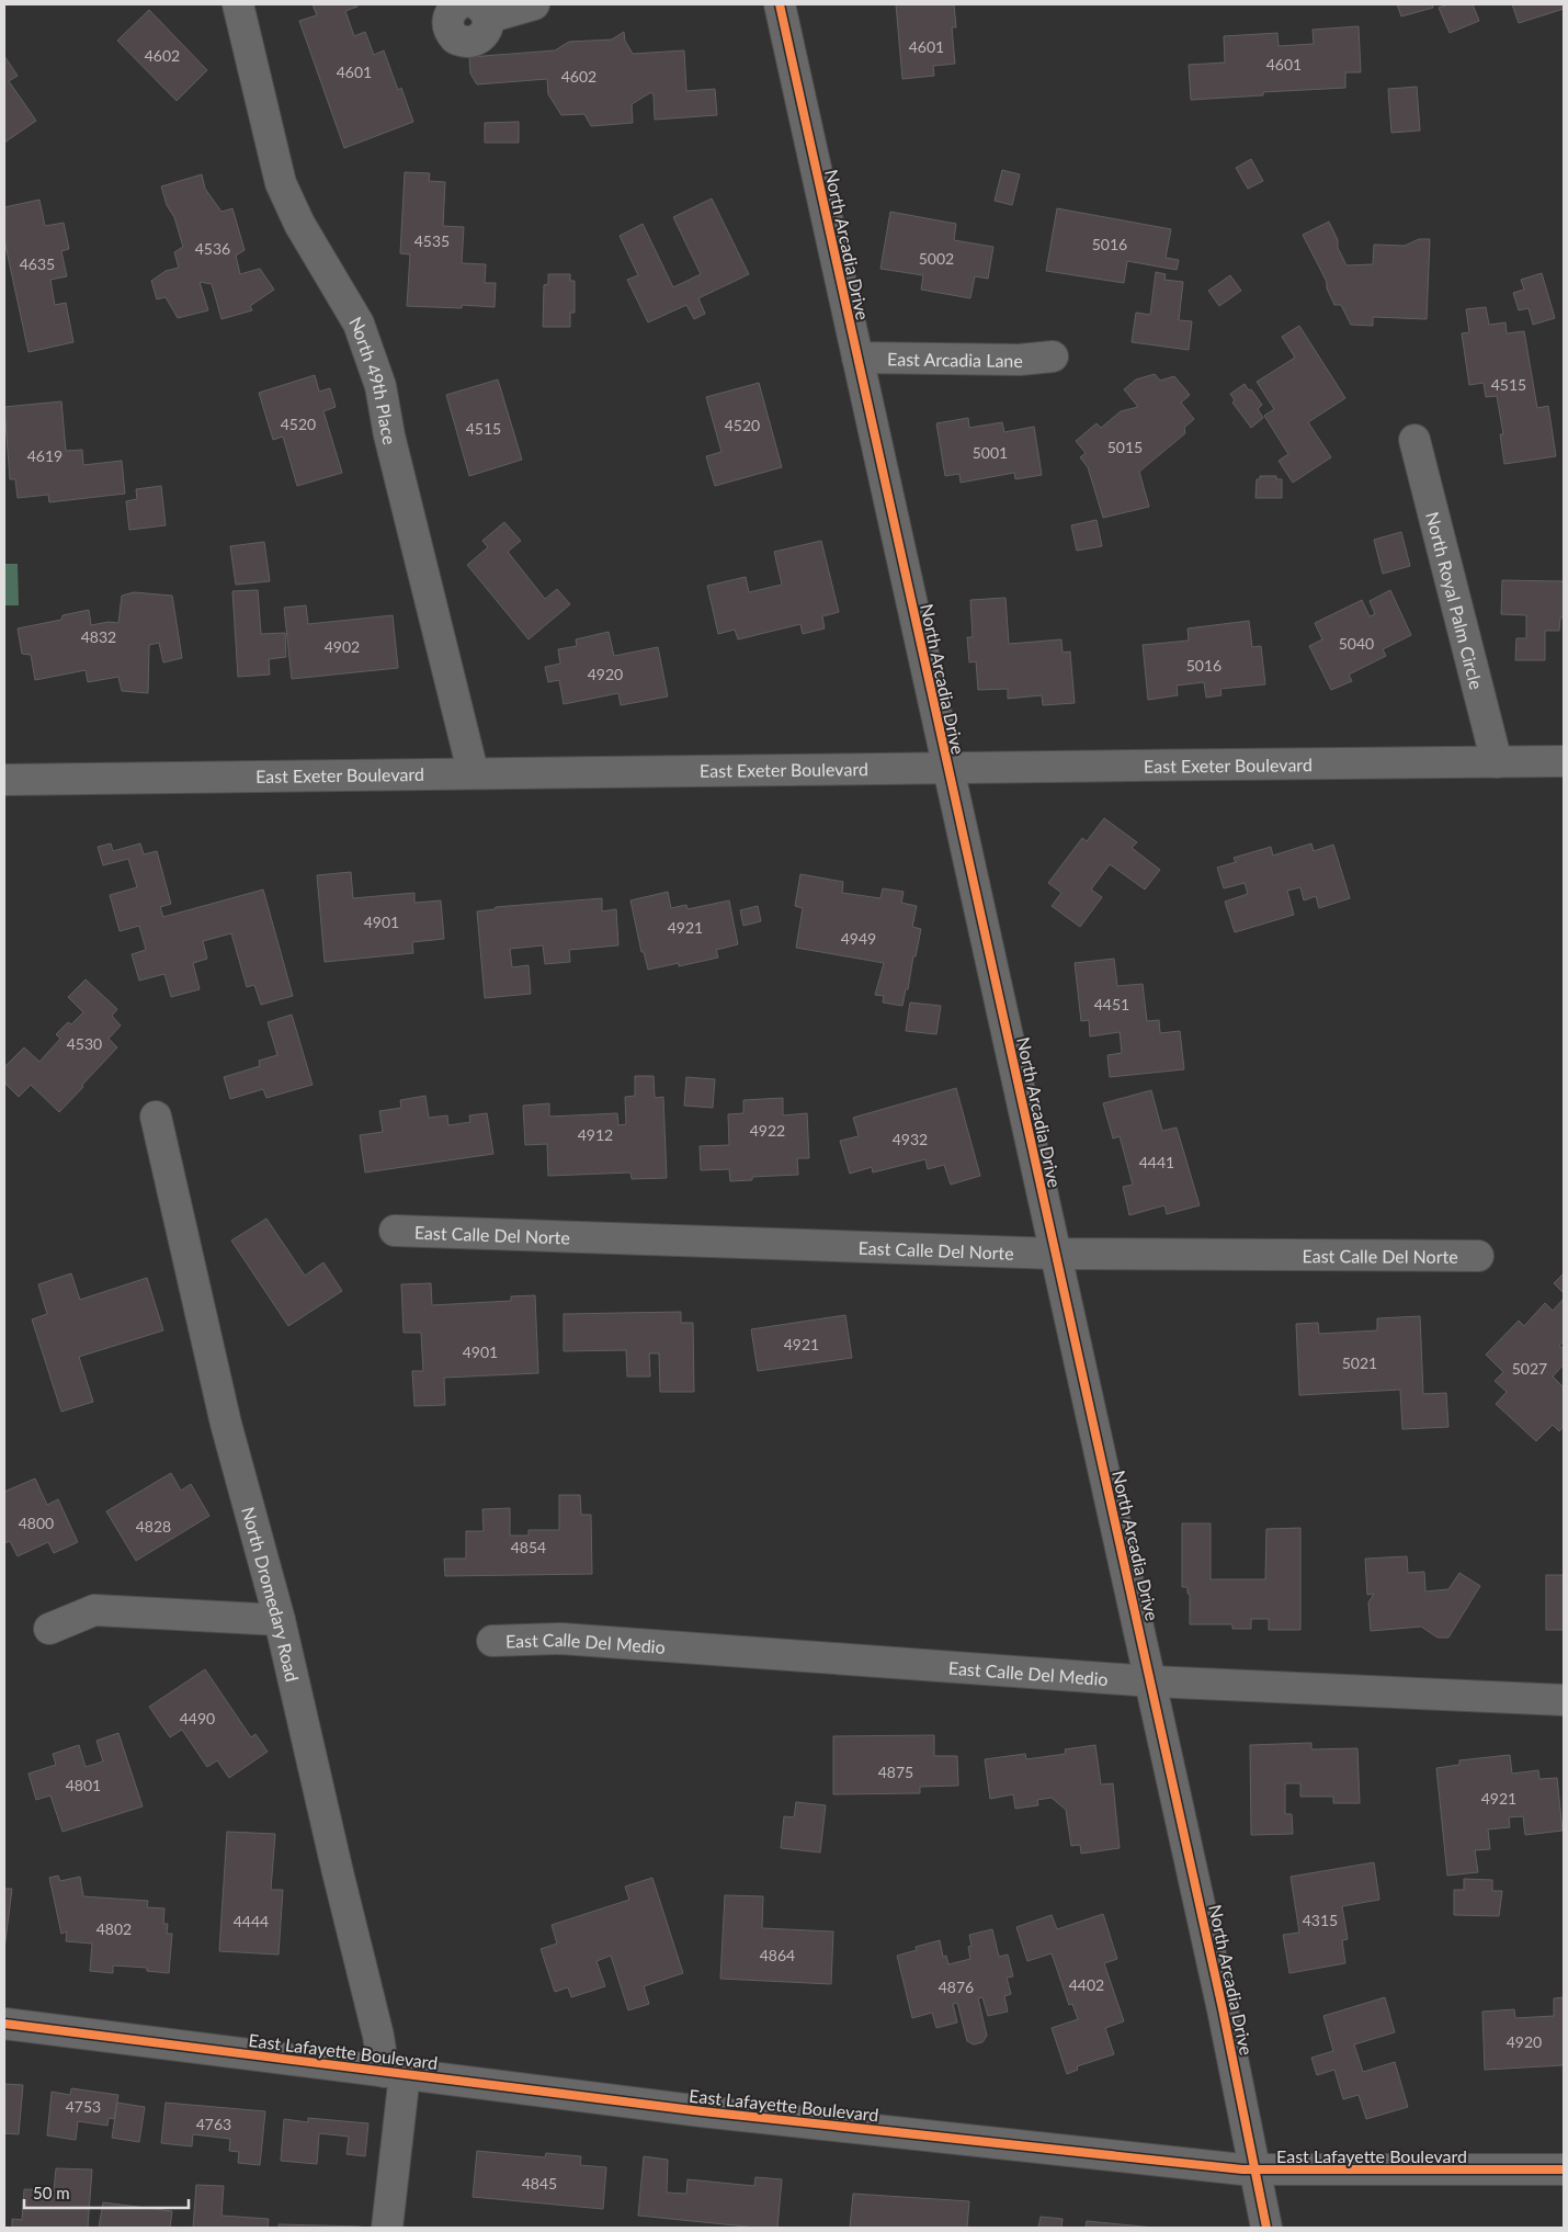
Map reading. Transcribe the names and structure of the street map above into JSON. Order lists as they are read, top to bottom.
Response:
{
  "streets": {
    "street": [
      "North Arcadia Drive",
      "East Arcadia Lane",
      "North 49th Place",
      "North Royal Palm Circle",
      "East Exeter Boulevard",
      "East Calle Del Norte",
      "North Dromedary Road",
      "East Calle Del Medio",
      "East Lafayette Boulevard"
    ]
  },
  "crossings": [
    ["North Arcadia Drive", "East Arcadia Lane"],
    ["North Arcadia Drive", "East Exeter Boulevard"],
    ["North Arcadia Drive", "East Calle Del Norte"],
    ["North Arcadia Drive", "East Calle Del Medio"],
    ["North Arcadia Drive", "East Lafayette Boulevard"],
    ["North 49th Place", "East Exeter Boulevard"],
    ["North Royal Palm Circle", "East Exeter Boulevard"],
    ["North Dromedary Road", "East Lafayette Boulevard"]
  ],
  "house_numbers": [
    "4601",
    "4602",
    "4601",
    "4601",
    "4602",
    "4535",
    "5016",
    "4536",
    "5002",
    "4635",
    "4515",
    "4520",
    "4520",
    "4515",
    "5015",
    "5001",
    "4619",
    "4832",
    "5040",
    "4902",
    "5016",
    "4920",
    "4901",
    "4921",
    "4949",
    "4451",
    "4530",
    "4922",
    "4912",
    "4932",
    "4441",
    "4921",
    "4901",
    "5021",
    "5027",
    "4800",
    "4828",
    "4854",
    "4490",
    "4875",
    "4801",
    "4921",
    "4315",
    "4444",
    "4802",
    "4864",
    "4402",
    "4876",
    "4920",
    "4753",
    "4763",
    "4845"
  ],
  "scale_bar": "50 m"
}
